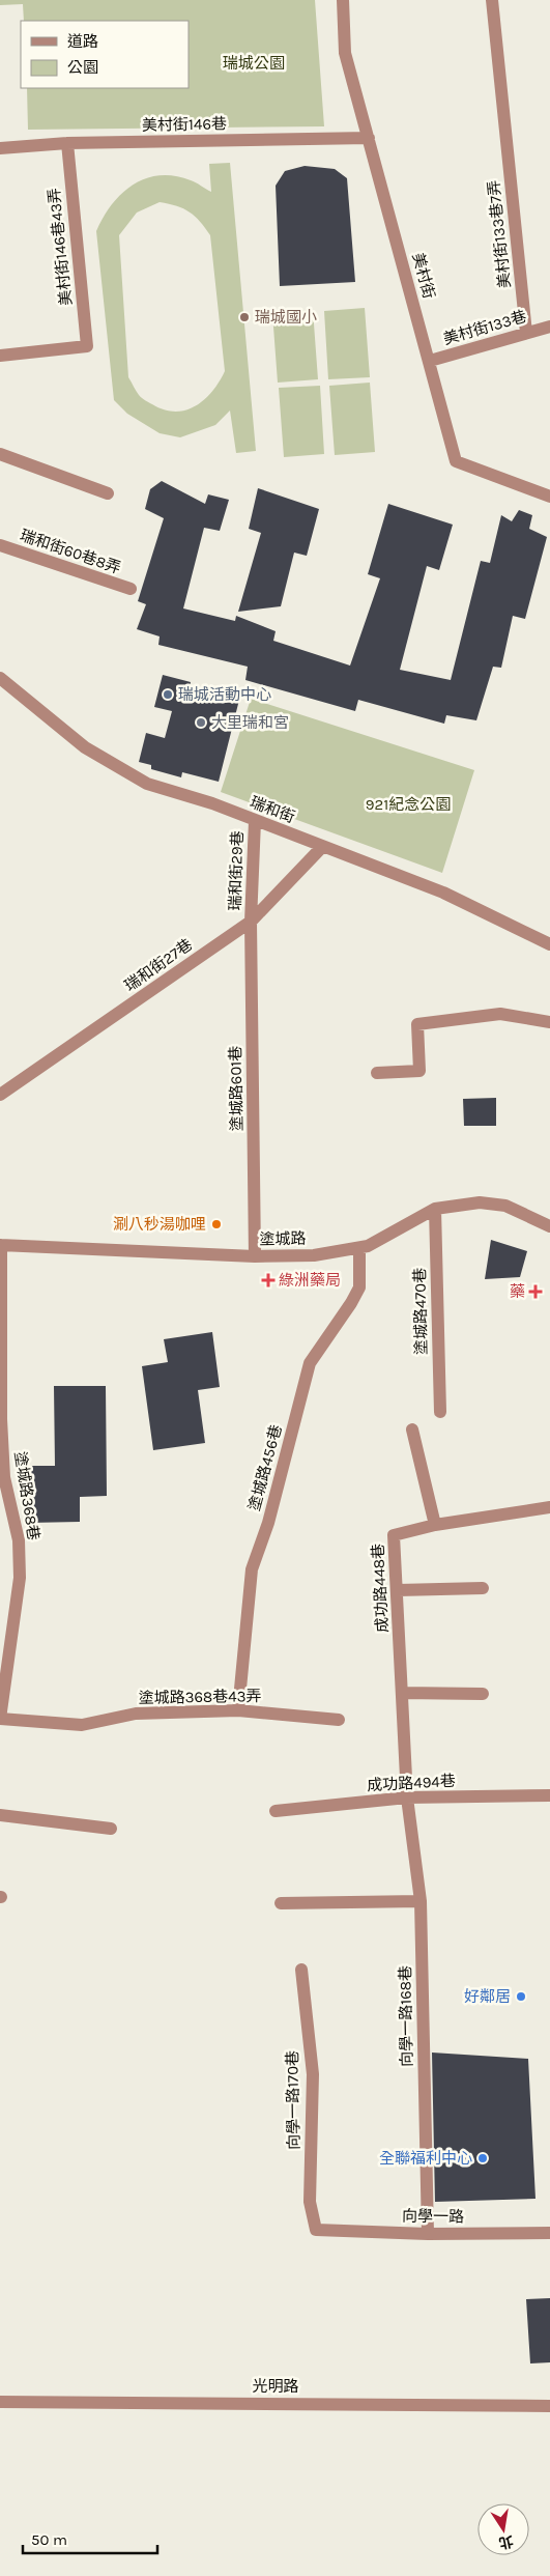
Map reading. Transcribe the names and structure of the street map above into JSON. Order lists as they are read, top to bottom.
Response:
{
  "streets": {
    "street": [
      "美村街146巷",
      "美村街133巷7弄",
      "美村街146巷43弄",
      "美村街",
      "美村街133巷",
      "瑞和街60巷8弄",
      "瑞和街",
      "瑞和街29巷",
      "瑞和街27巷",
      "塗城路601巷",
      "塗城路",
      "塗城路470巷",
      "塗城路456巷",
      "塗城路368巷",
      "成功路448巷",
      "塗城路368巷43弄",
      "成功路494巷",
      "向學一路168巷",
      "向學一路170巷",
      "向學一路",
      "光明路"
    ]
  },
  "crossings": [
    ["美村街146巷", "美村街146巷43弄"],
    ["美村街146巷", "美村街"],
    ["美村街133巷7弄", "美村街133巷"],
    ["美村街", "美村街133巷"],
    ["瑞和街", "瑞和街29巷"],
    ["瑞和街", "瑞和街27巷"],
    ["瑞和街29巷", "瑞和街27巷"],
    ["瑞和街29巷", "塗城路601巷"],
    ["瑞和街27巷", "塗城路601巷"],
    ["塗城路601巷", "塗城路"],
    ["塗城路", "塗城路470巷"],
    ["塗城路", "塗城路456巷"],
    ["塗城路", "塗城路368巷"],
    ["塗城路456巷", "塗城路368巷43弄"],
    ["塗城路368巷", "塗城路368巷43弄"],
    ["成功路448巷", "成功路494巷"],
    ["成功路448巷", "向學一路168巷"],
    ["成功路494巷", "向學一路168巷"],
    ["向學一路168巷", "向學一路"],
    ["向學一路170巷", "向學一路"]
  ],
  "parks": ["瑞城公園", "921紀念公園"],
  "places": {
    "other": [
      "瑞城國小",
      "瑞城活動中心",
      "大里瑞和宮",
      "涮八秒湯咖哩",
      "好鄰居",
      "全聯福利中心"
    ],
    "health": ["綠洲藥局", "藥"]
  },
  "legend": ["道路", "公園"],
  "scale_bar": "50 m",
  "north": "bottom"
}
